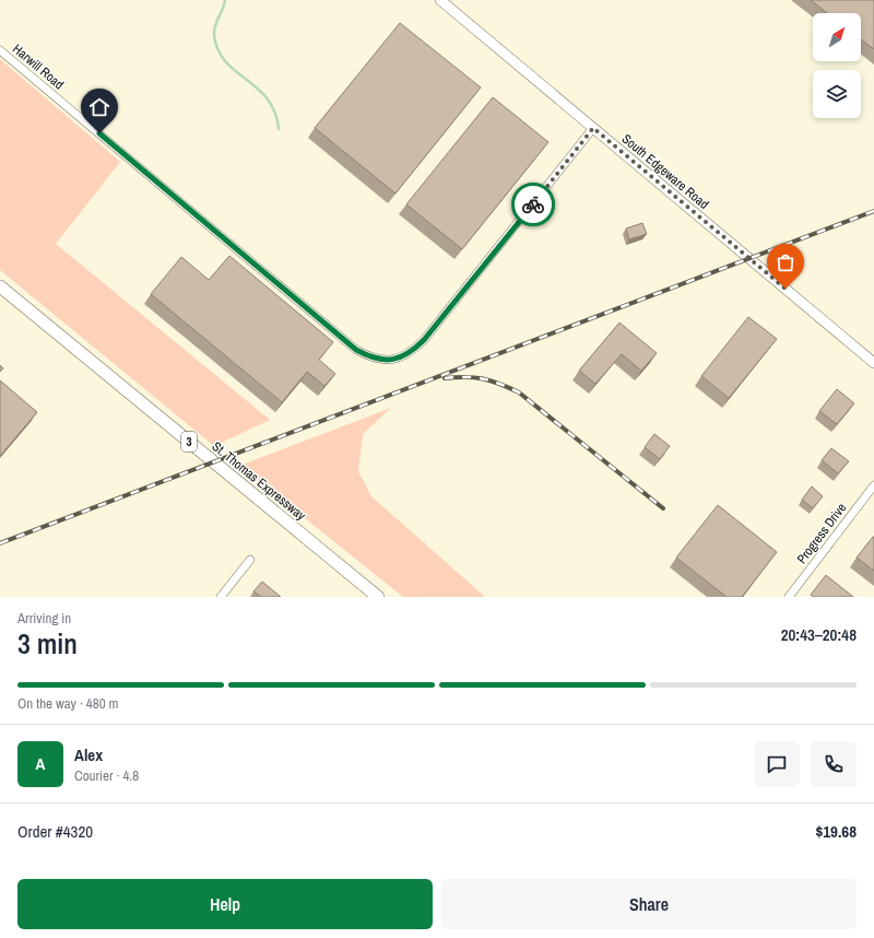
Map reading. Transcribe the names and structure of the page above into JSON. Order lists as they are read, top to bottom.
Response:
{
  "streets": {
    "highway": ["3", "St. Thomas Expressway"],
    "main road": ["South Edgeware Road"],
    "street": ["Harwill Road", "Progress Drive"]
  },
  "crossings": [
    ["Harwill Road", "South Edgeware Road"]
  ],
  "north": "top right",
  "page": {
    "heading": ["3 min", "Arriving in", "20:43–20:48"],
    "panel": [
      "Alex",
      "Courier · 4.8",
      "Order #4320",
      "$19.68"
    ],
    "bar": "On the way · 480 m",
    "round": "A",
    "buttons": ["Help", "Share"]
  }
}
